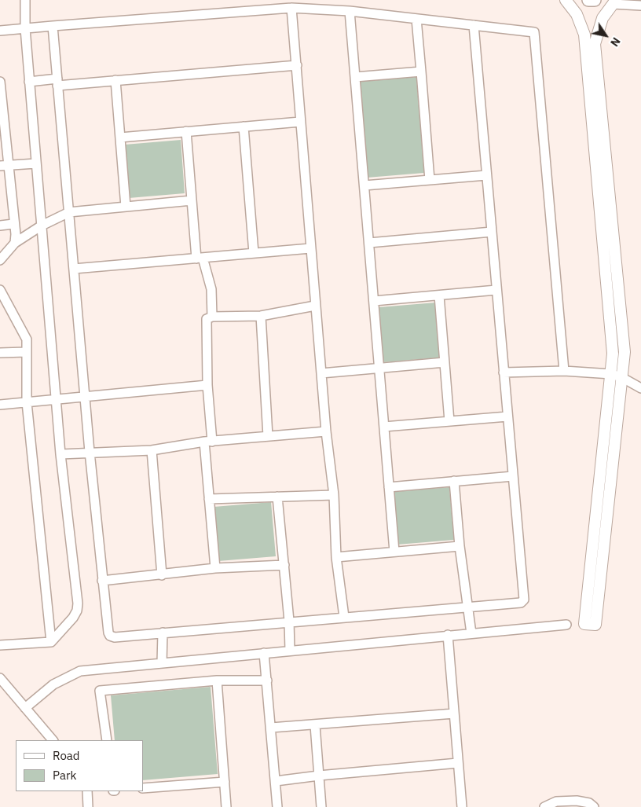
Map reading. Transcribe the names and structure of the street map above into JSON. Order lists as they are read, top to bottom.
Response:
{
  "legend": ["Road", "Park"],
  "north": "bottom right"
}
